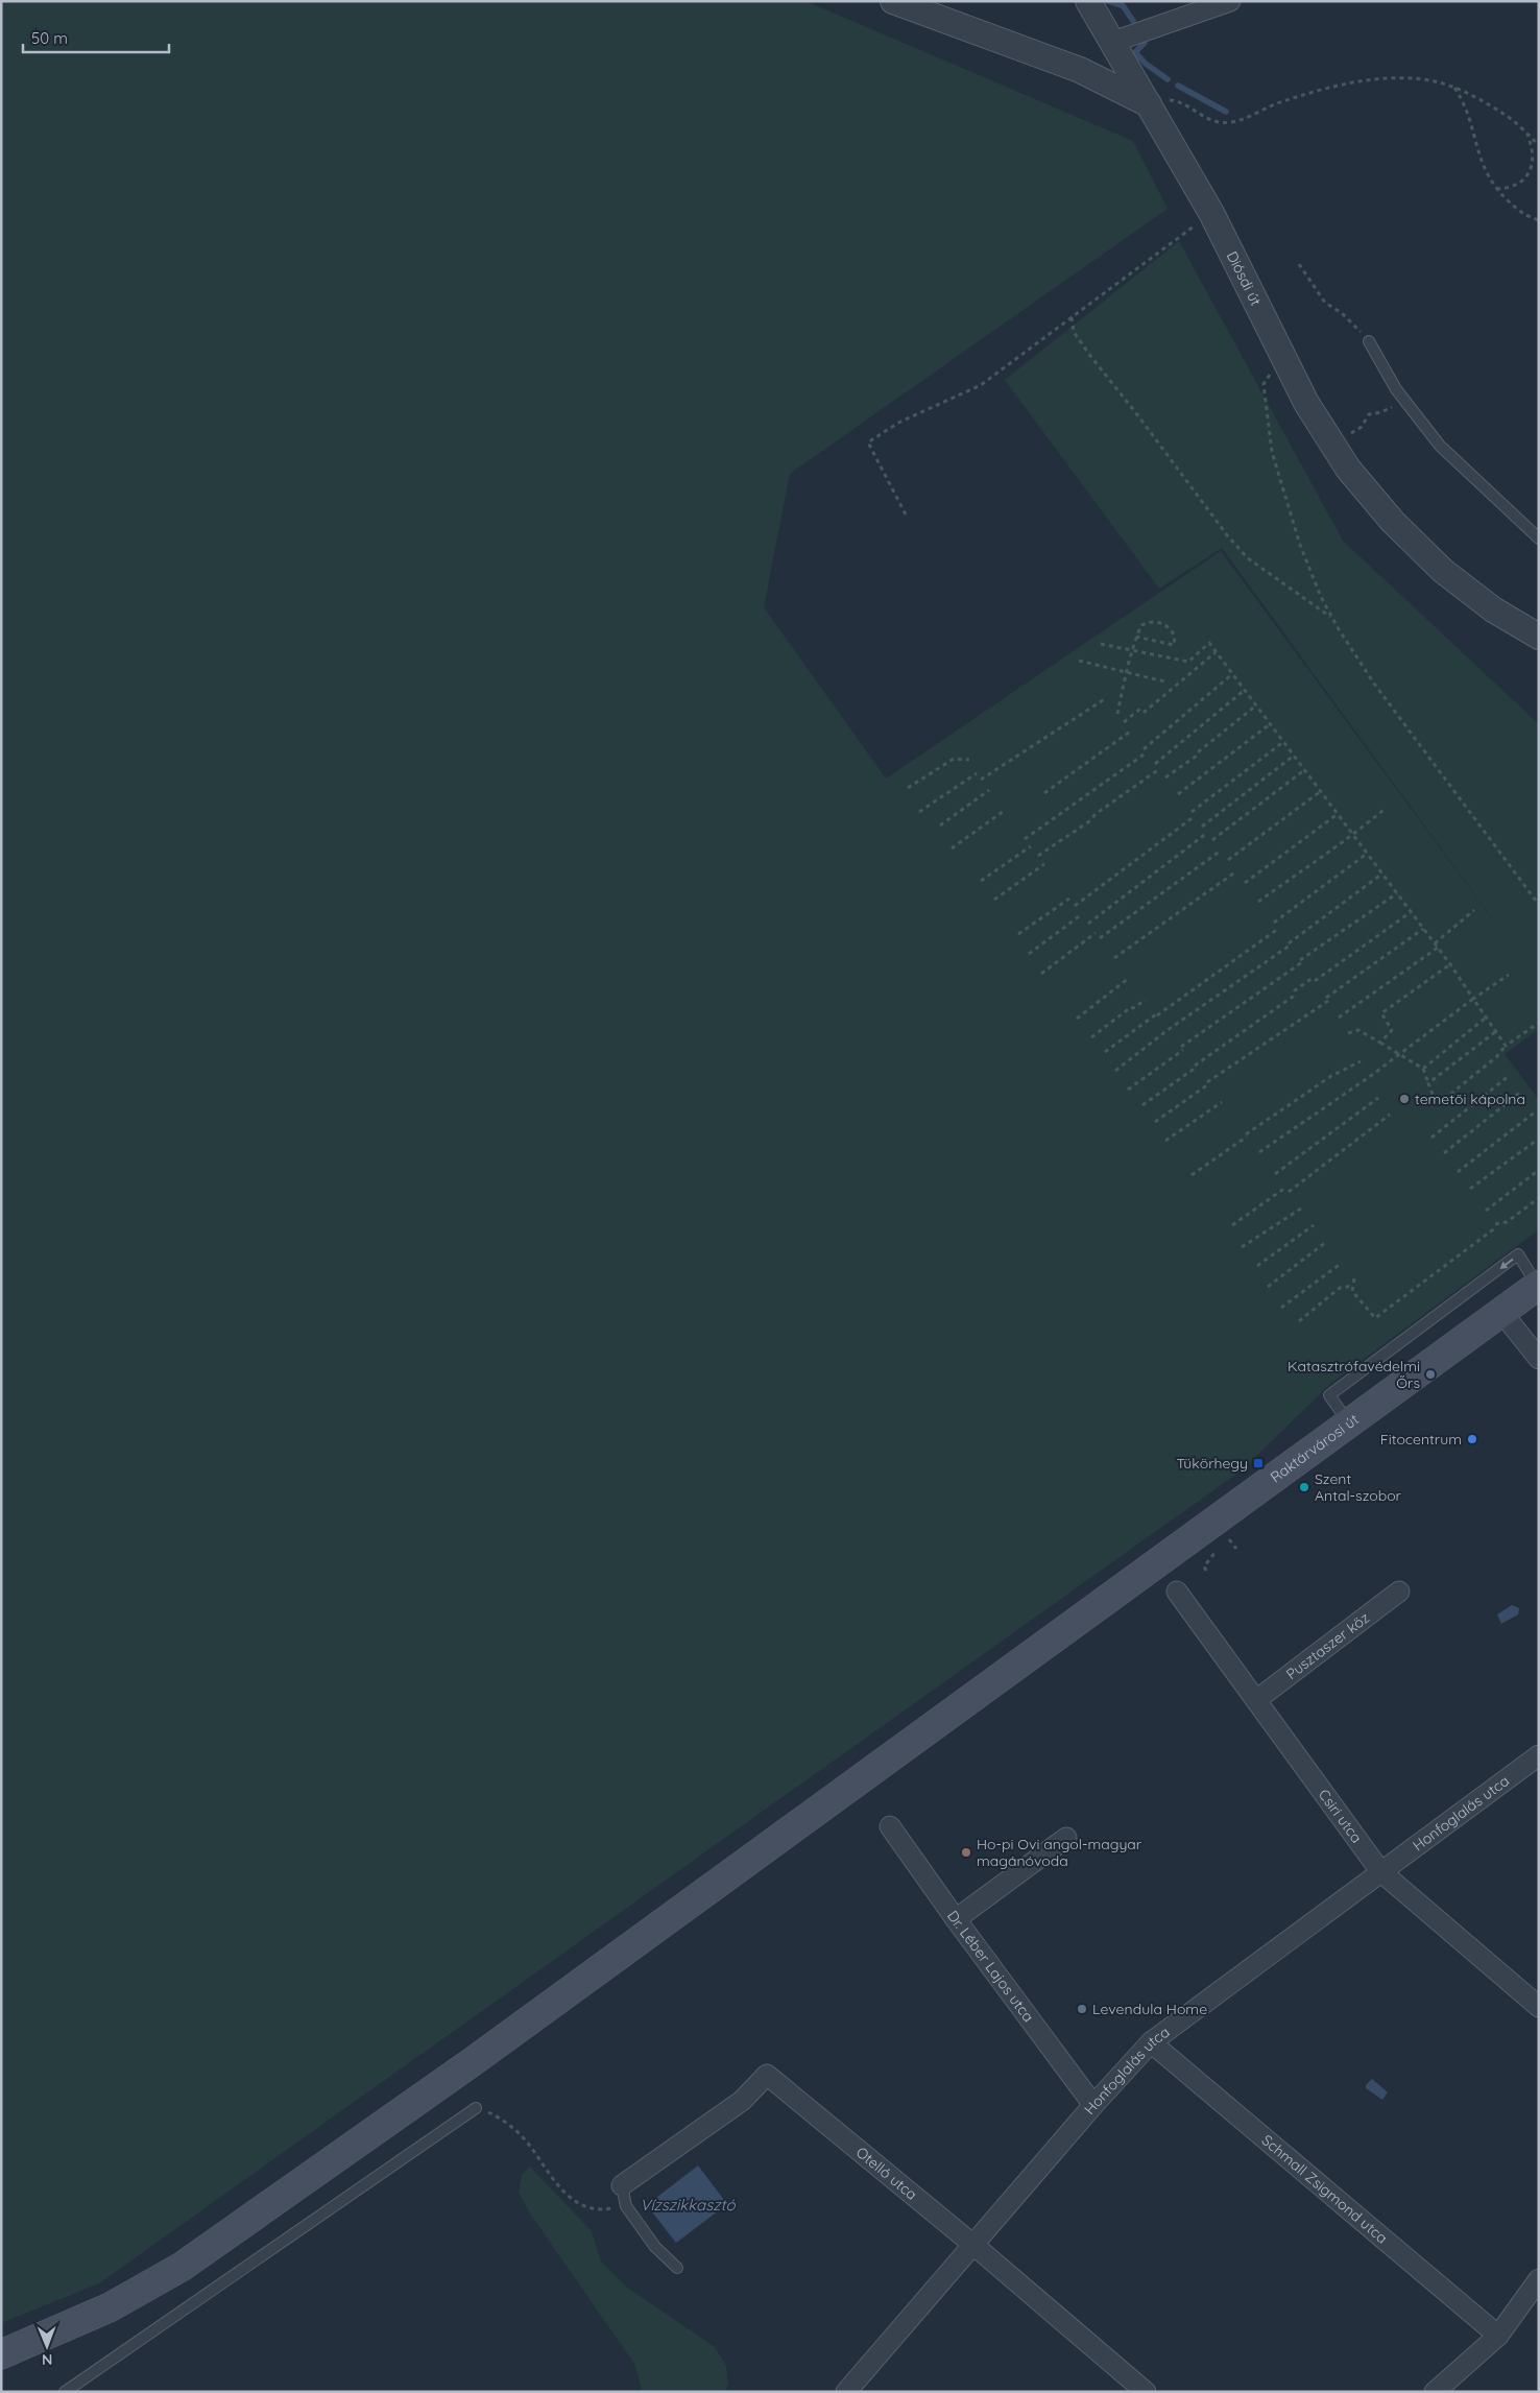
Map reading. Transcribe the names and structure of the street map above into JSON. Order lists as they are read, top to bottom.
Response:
{
  "streets": {
    "main road": ["Raktárvárosi út"],
    "street": [
      "Diósdi út",
      "Pusztaszer köz",
      "Honfoglalás utca",
      "Csiri utca",
      "Dr. Léber Lajos utca",
      "Otelló utca",
      "Schmall Zsigmond utca"
    ]
  },
  "crossings": [
    ["Pusztaszer köz", "Csiri utca"],
    ["Honfoglalás utca", "Csiri utca"],
    ["Honfoglalás utca", "Dr. Léber Lajos utca"],
    ["Honfoglalás utca", "Otelló utca"],
    ["Honfoglalás utca", "Schmall Zsigmond utca"]
  ],
  "water": ["Vízszikkasztó"],
  "places": {
    "other": [
      "temetői kápolna",
      "Katasztrófavédelmi Őrs",
      "Fitocentrum",
      "Szent Antal-szobor",
      "Ho-pi Ovi angol-magyar magánóvoda",
      "Levendula Home"
    ],
    "transit": ["Tükörhegy"]
  },
  "scale_bar": "50 m",
  "north": "bottom"
}
